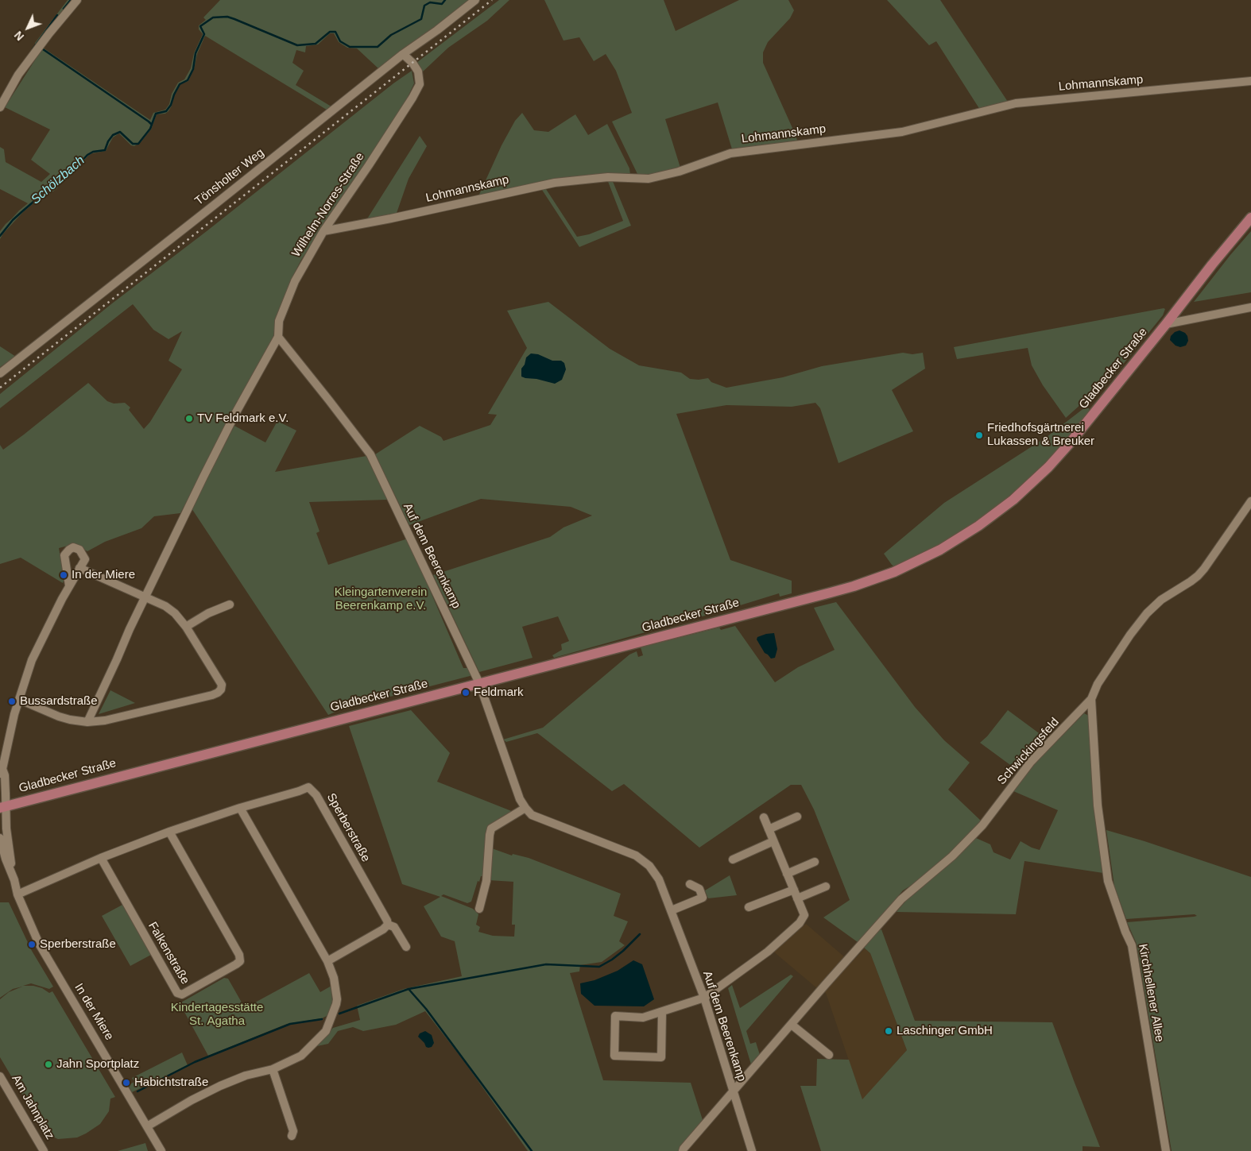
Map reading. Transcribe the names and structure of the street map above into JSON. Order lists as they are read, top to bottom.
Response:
{
  "streets": {
    "main road": ["Gladbecker Straße"],
    "street": [
      "Lohmannskamp",
      "Tönsholter Weg",
      "Wilhelm-Norres-Straße",
      "Auf dem Beerenkamp",
      "Schwickingsfeld",
      "Sperberstraße",
      "Falkenstraße",
      "Kirchhellener Allee",
      "In der Miere",
      "Am Jahnplatz"
    ]
  },
  "crossings": [
    ["Lohmannskamp", "Wilhelm-Norres-Straße"],
    ["Tönsholter Weg", "Wilhelm-Norres-Straße"],
    ["Wilhelm-Norres-Straße", "Auf dem Beerenkamp"],
    ["Gladbecker Straße", "Auf dem Beerenkamp"],
    ["Gladbecker Straße", "In der Miere"],
    ["Auf dem Beerenkamp", "Schwickingsfeld"],
    ["Schwickingsfeld", "Kirchhellener Allee"],
    ["Sperberstraße", "Falkenstraße"],
    ["Sperberstraße", "In der Miere"]
  ],
  "water": ["Schölzbach"],
  "parks": ["Kleingartenverein Beerenkamp e.V.", "Kindertagesstätte St. Agatha"],
  "places": [
    "TV Feldmark e.V.",
    "Friedhofsgärtnerei Lukassen & Breuker",
    "In der Miere",
    "Feldmark",
    "Bussardstraße",
    "Sperberstraße",
    "Laschinger GmbH",
    "Jahn Sportplatz",
    "Habichtstraße"
  ],
  "north": "bottom left"
}
